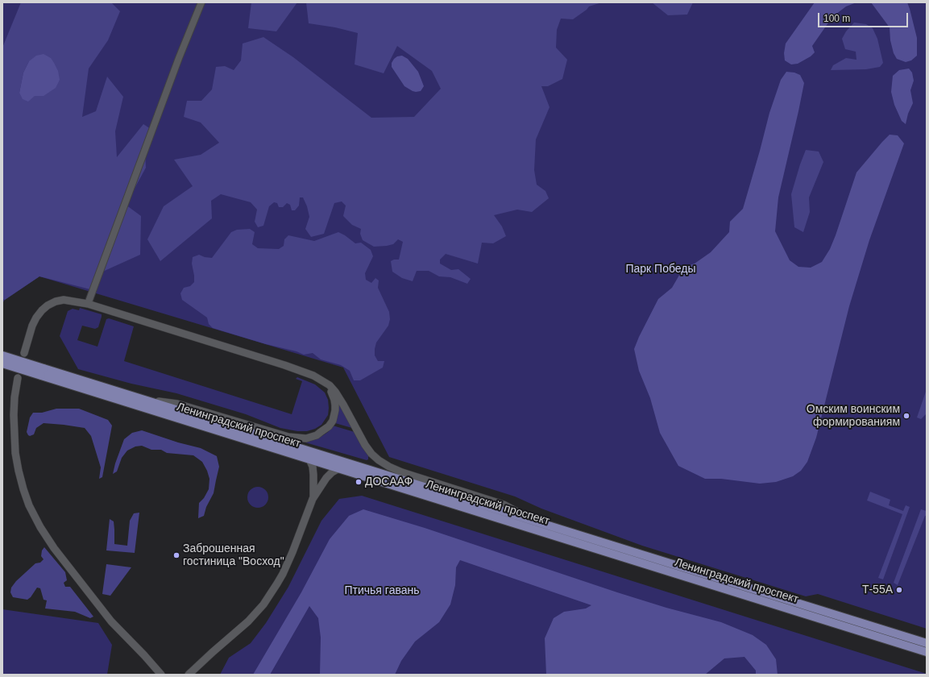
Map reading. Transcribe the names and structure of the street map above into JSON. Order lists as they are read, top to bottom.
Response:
{
  "streets": {
    "main road": ["Ленинградский проспект"]
  },
  "parks": ["Парк Победы", "Птичья гавань"],
  "places": [
    "Омским воинским формированиям",
    "ДОСААФ",
    "Заброшенная гостиница \"Восход\"",
    "Т-55А"
  ],
  "scale_bar": "100 m"
}
